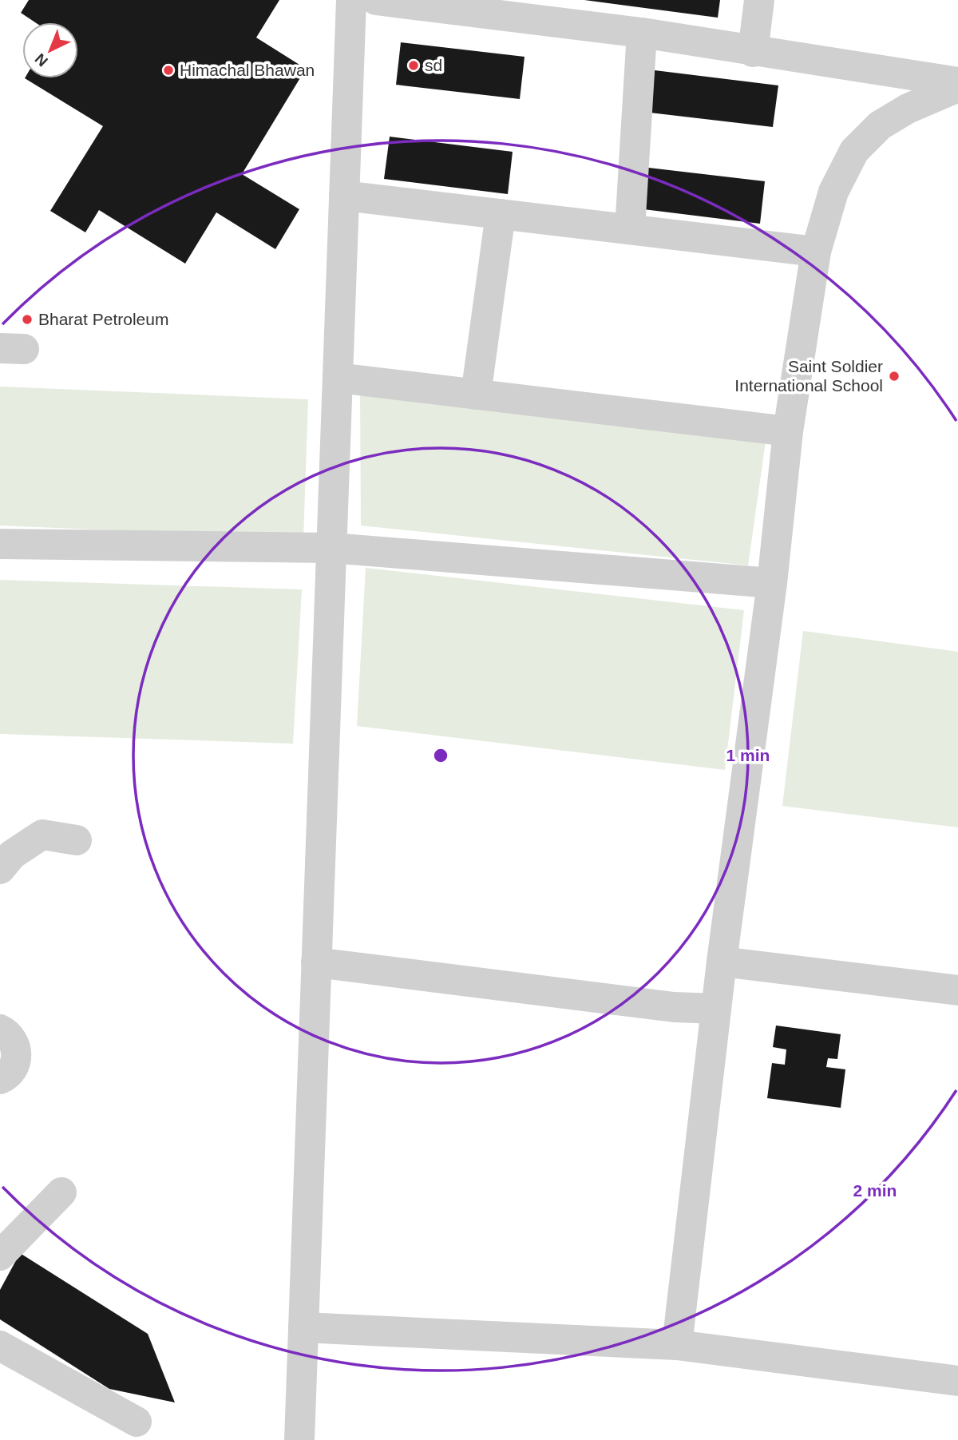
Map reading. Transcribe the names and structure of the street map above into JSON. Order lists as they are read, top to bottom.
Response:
{
  "places": [
    "sd",
    "Himachal Bhawan",
    "Bharat Petroleum",
    "Saint Soldier International School"
  ],
  "north": "bottom left",
  "rings": ["1 min", "2 min"]
}
